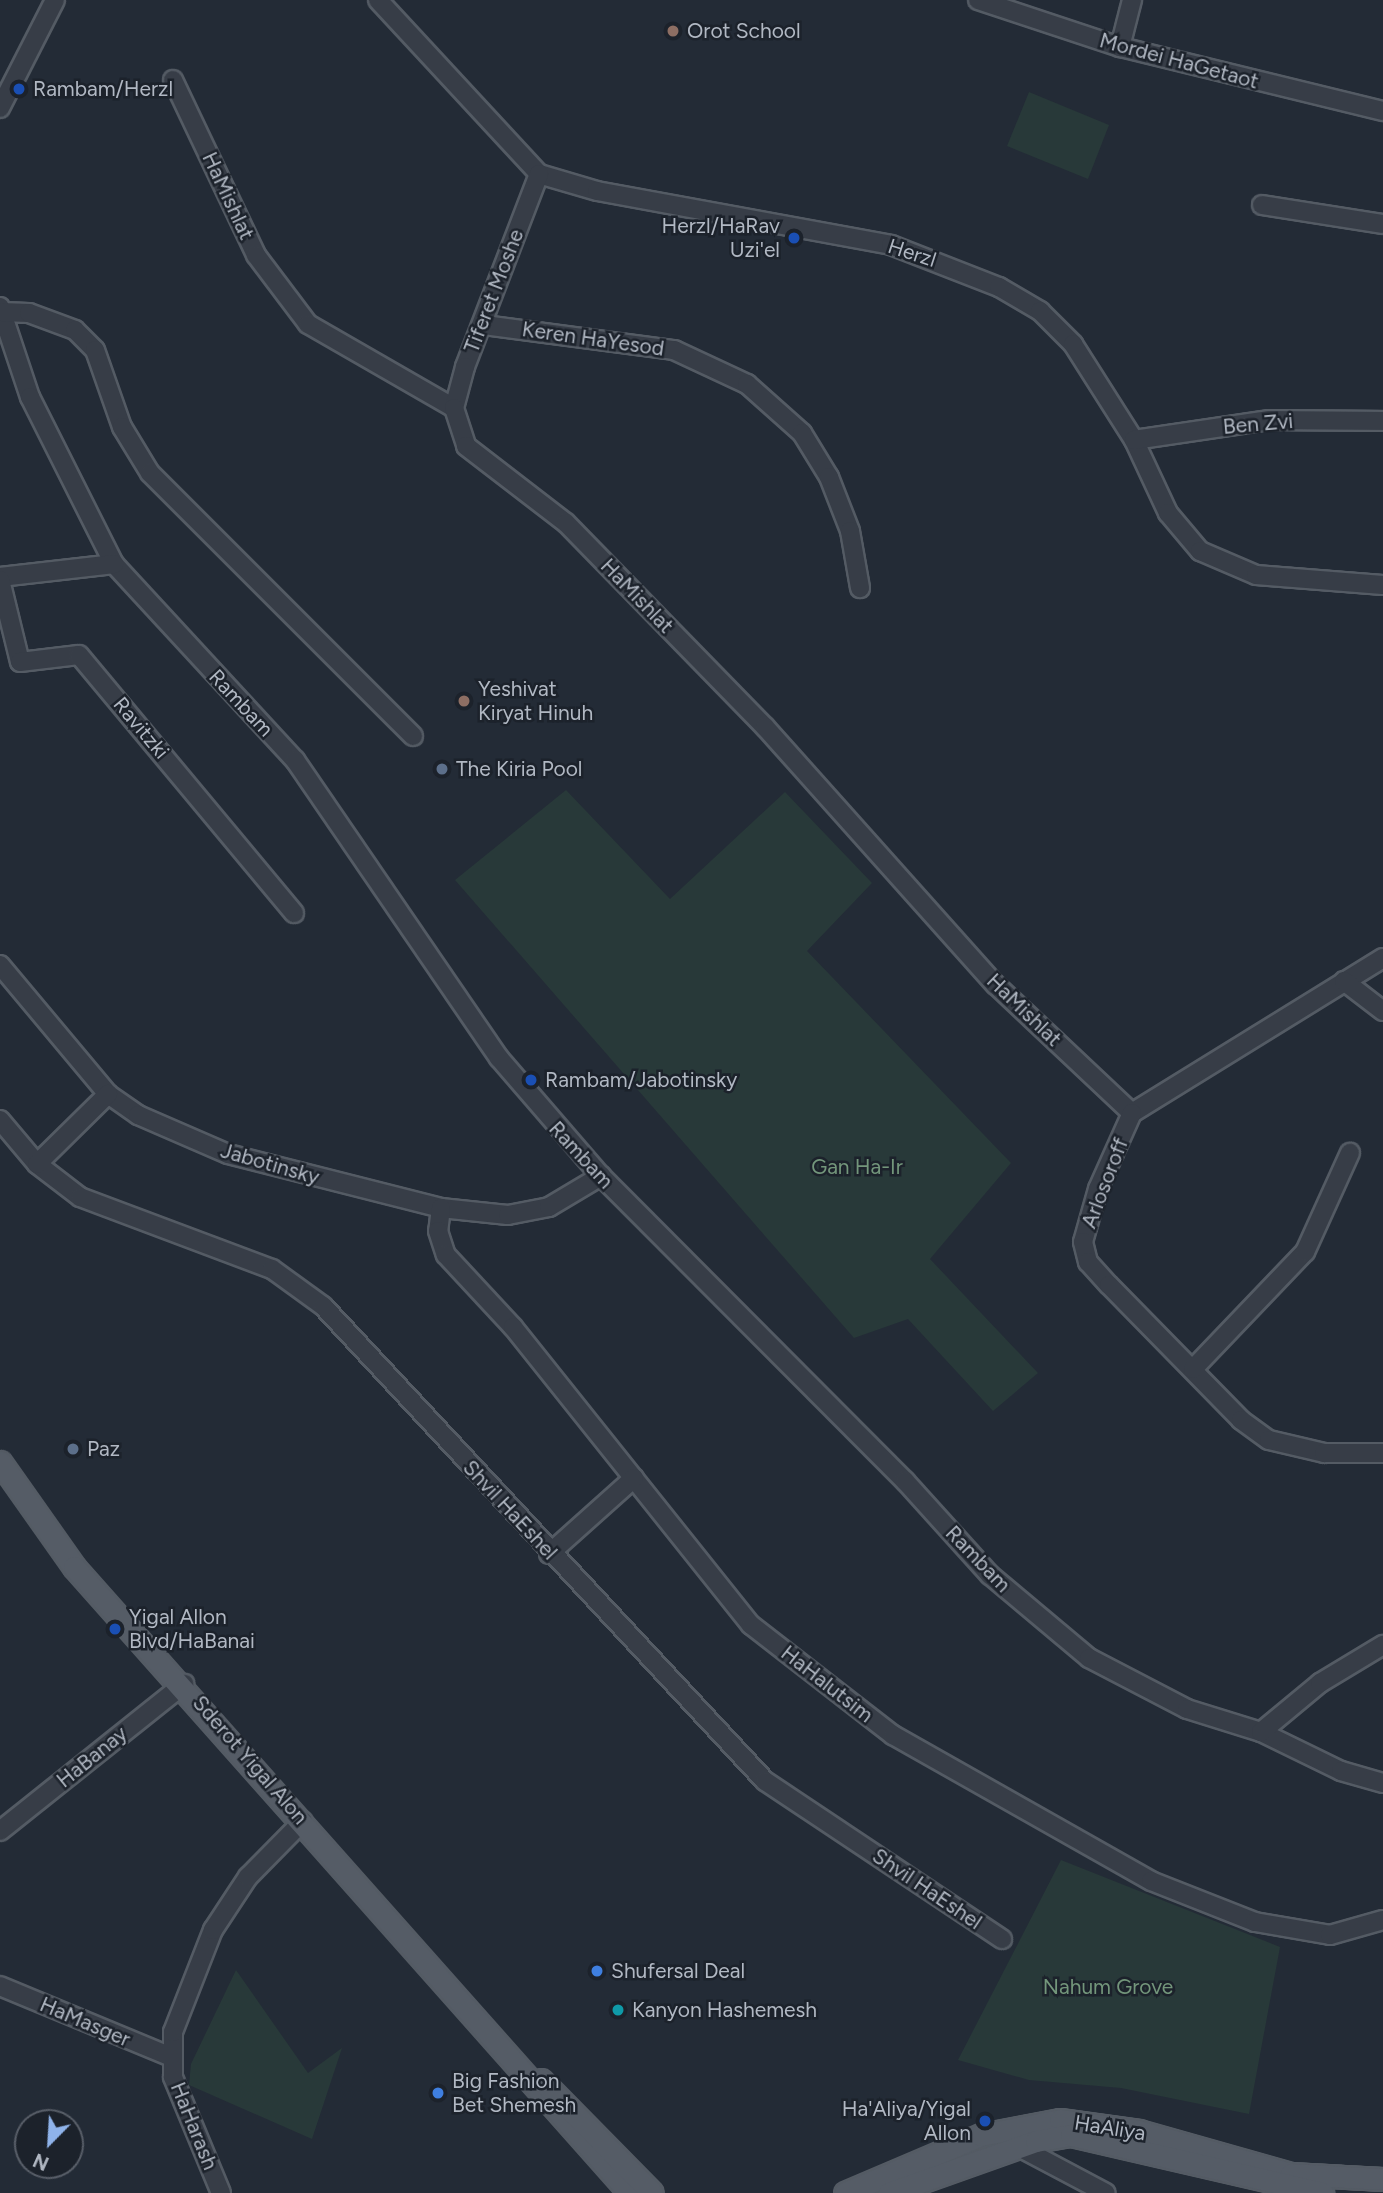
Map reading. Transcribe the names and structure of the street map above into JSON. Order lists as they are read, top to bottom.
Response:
{
  "streets": {
    "main road": ["Sderot Yigal Alon", "HaAliya"],
    "street": [
      "Mordei HaGetaot",
      "HaMishlat",
      "Herzl",
      "Tiferet Moshe",
      "Keren HaYesod",
      "Ben Zvi",
      "Rambam",
      "Ravitzki",
      "Jabotinsky",
      "Arlosoroff",
      "Shvil HaEshel",
      "HaHalutsim",
      "HaBanay",
      "HaMasger",
      "HaHarash"
    ]
  },
  "crossings": [
    ["HaMishlat", "Tiferet Moshe"],
    ["HaMishlat", "Arlosoroff"],
    ["Herzl", "Tiferet Moshe"],
    ["Herzl", "Ben Zvi"],
    ["Tiferet Moshe", "Keren HaYesod"],
    ["Rambam", "Jabotinsky"],
    ["Jabotinsky", "HaHalutsim"],
    ["HaBanay", "Sderot Yigal Alon"],
    ["HaMasger", "HaHarash"]
  ],
  "parks": ["Gan Ha-Ir", "Nahum Grove"],
  "places": [
    "Orot School",
    "Rambam/Herzl",
    "Herzl/HaRav Uzi'el",
    "Yeshivat Kiryat Hinuh",
    "The Kiria Pool",
    "Rambam/Jabotinsky",
    "Paz",
    "Yigal Allon Blvd/HaBanai",
    "Shufersal Deal",
    "Kanyon Hashemesh",
    "Big Fashion Bet Shemesh",
    "Ha'Aliya/Yigal Allon"
  ],
  "north": "bottom left"
}
